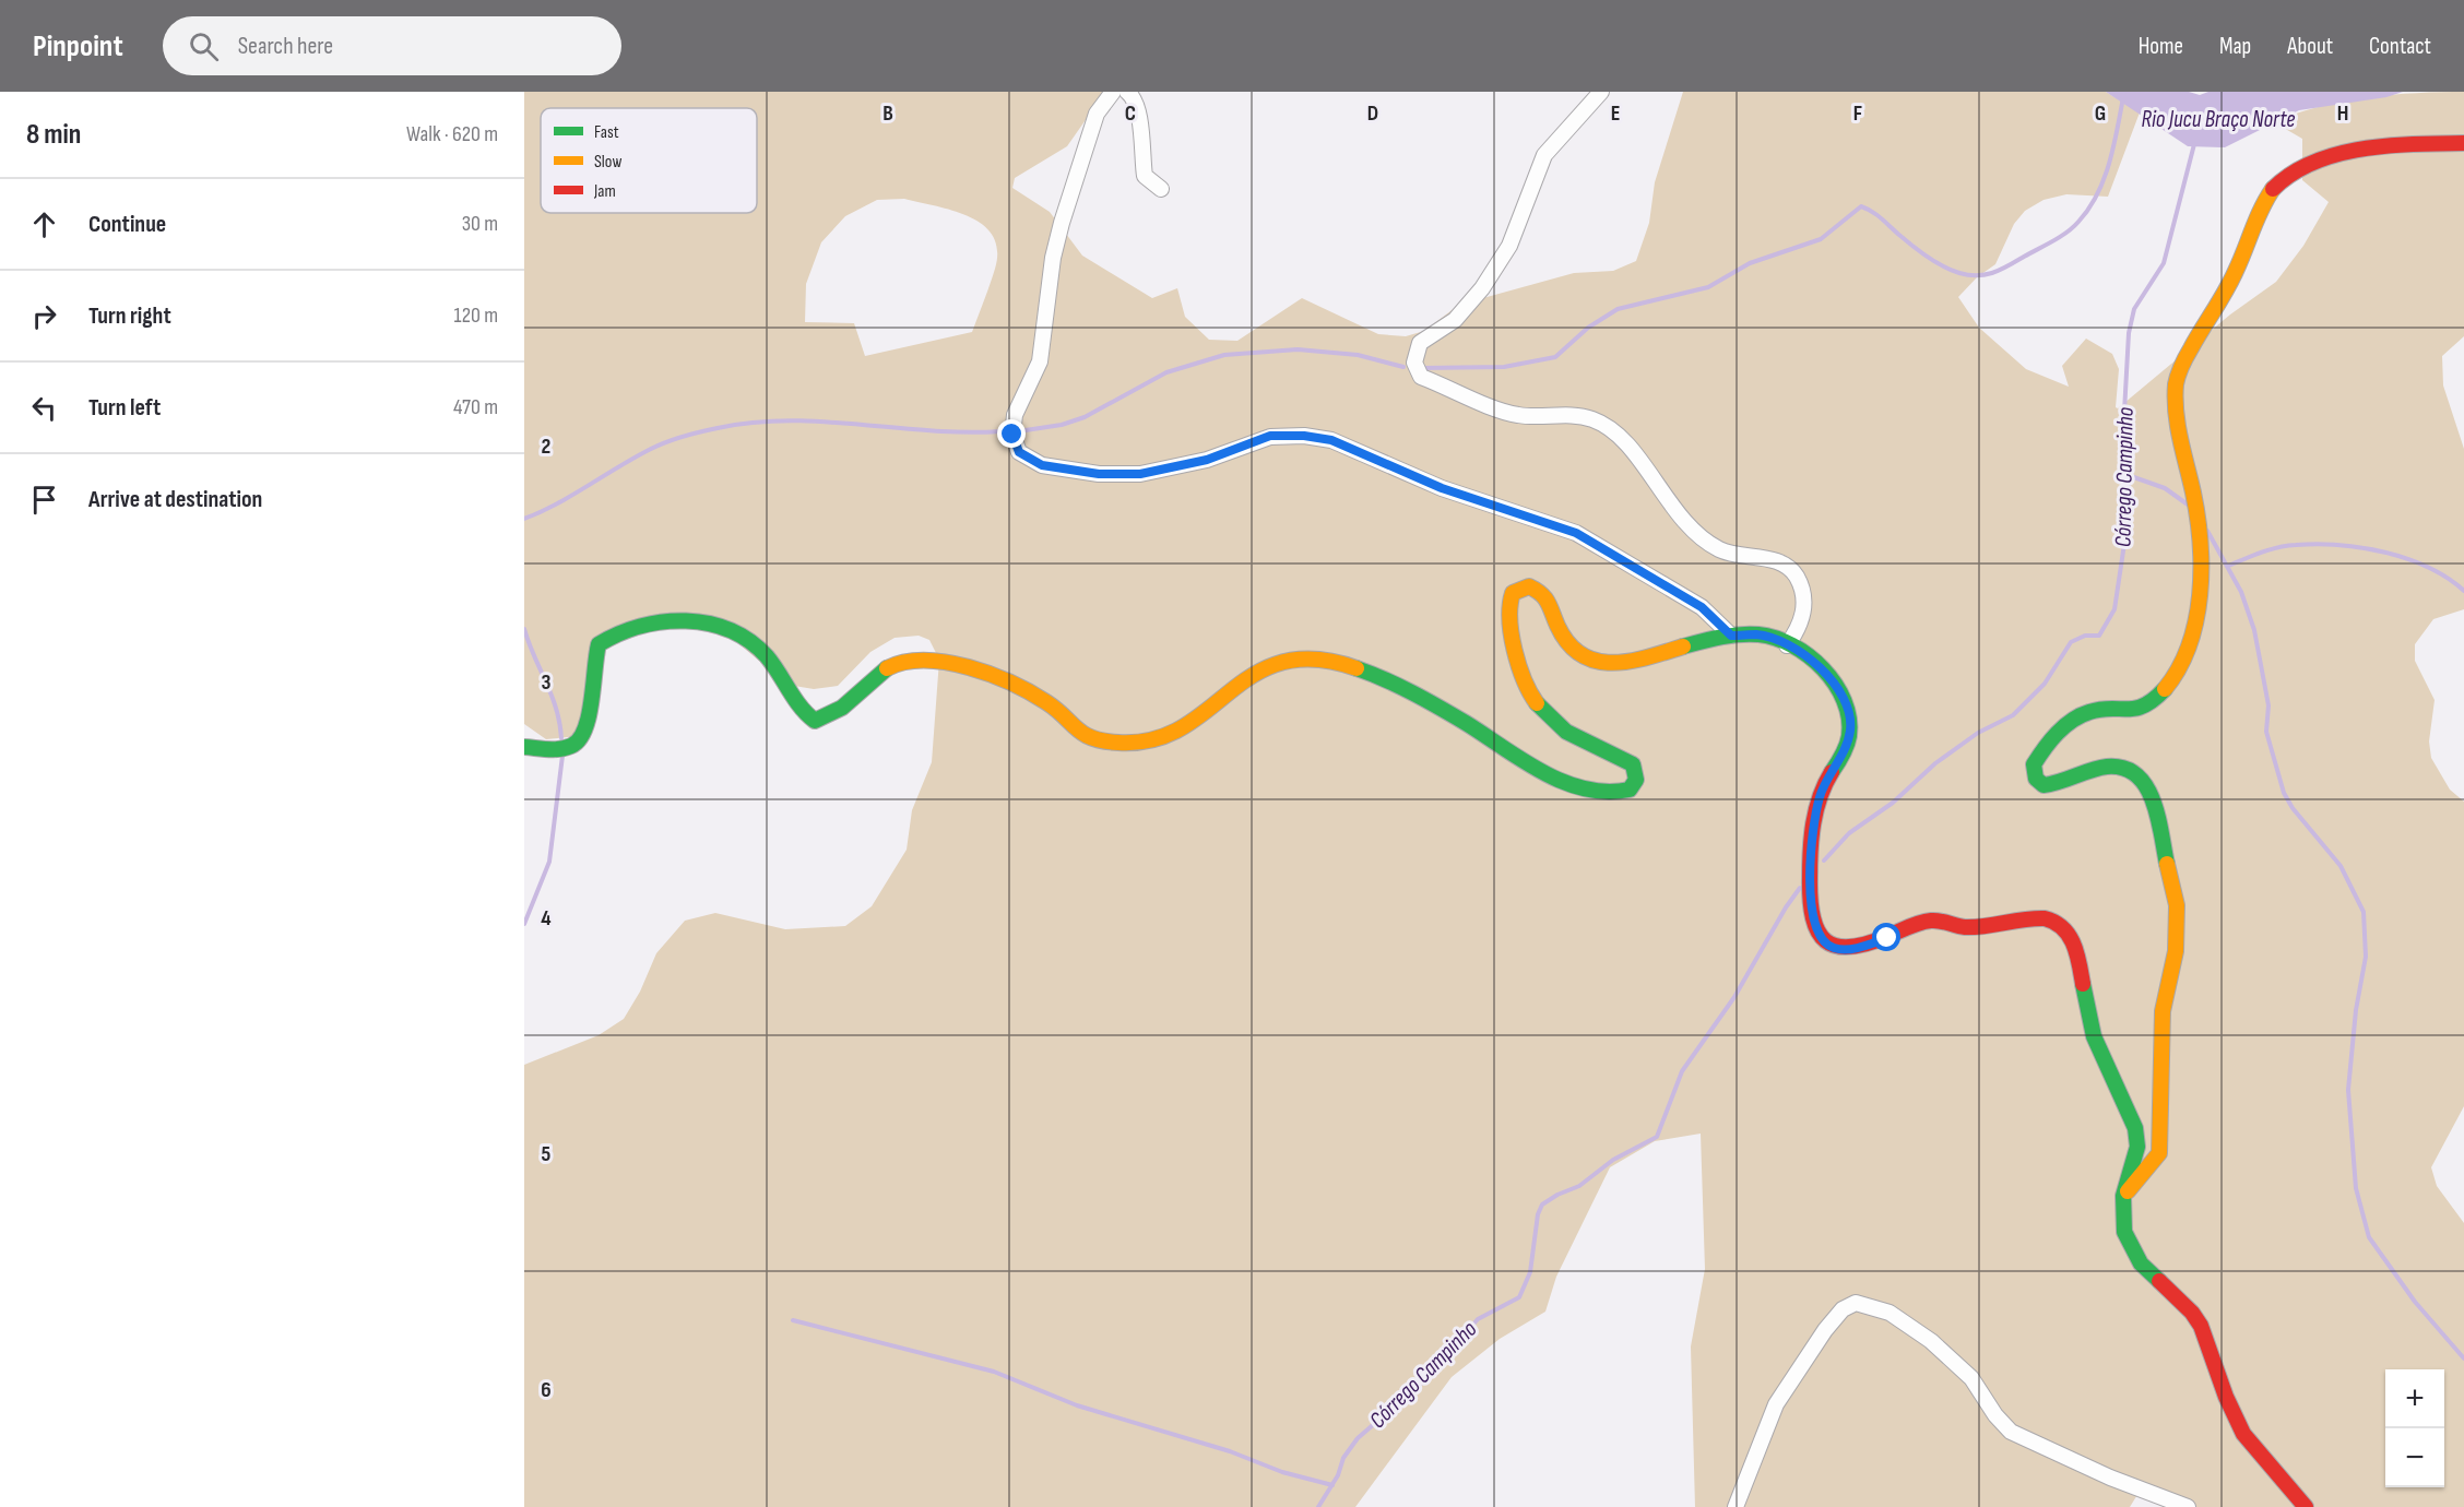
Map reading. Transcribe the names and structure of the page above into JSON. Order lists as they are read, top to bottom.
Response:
{
  "water": ["Rio Jucu Braço Norte", "Córrego Campinho"],
  "legend": ["Fast", "Slow", "Jam"],
  "page": {
    "header": "Pinpoint",
    "search": "Search here",
    "nav": [
      "Home",
      "Map",
      "About",
      "Contact"
    ],
    "heading": ["8 min", "Walk · 620 m"],
    "list": [
      ["Continue", "30 m"],
      ["Turn right", "120 m"],
      ["Turn left", "470 m"],
      "Arrive at destination"
    ],
    "map_buttons": ["+", "−"]
  },
  "grid": {
    "columns": [
      "B",
      "C",
      "D",
      "E",
      "F",
      "G",
      "H"
    ],
    "rows": [
      "2",
      "3",
      "4",
      "5",
      "6"
    ]
  }
}
